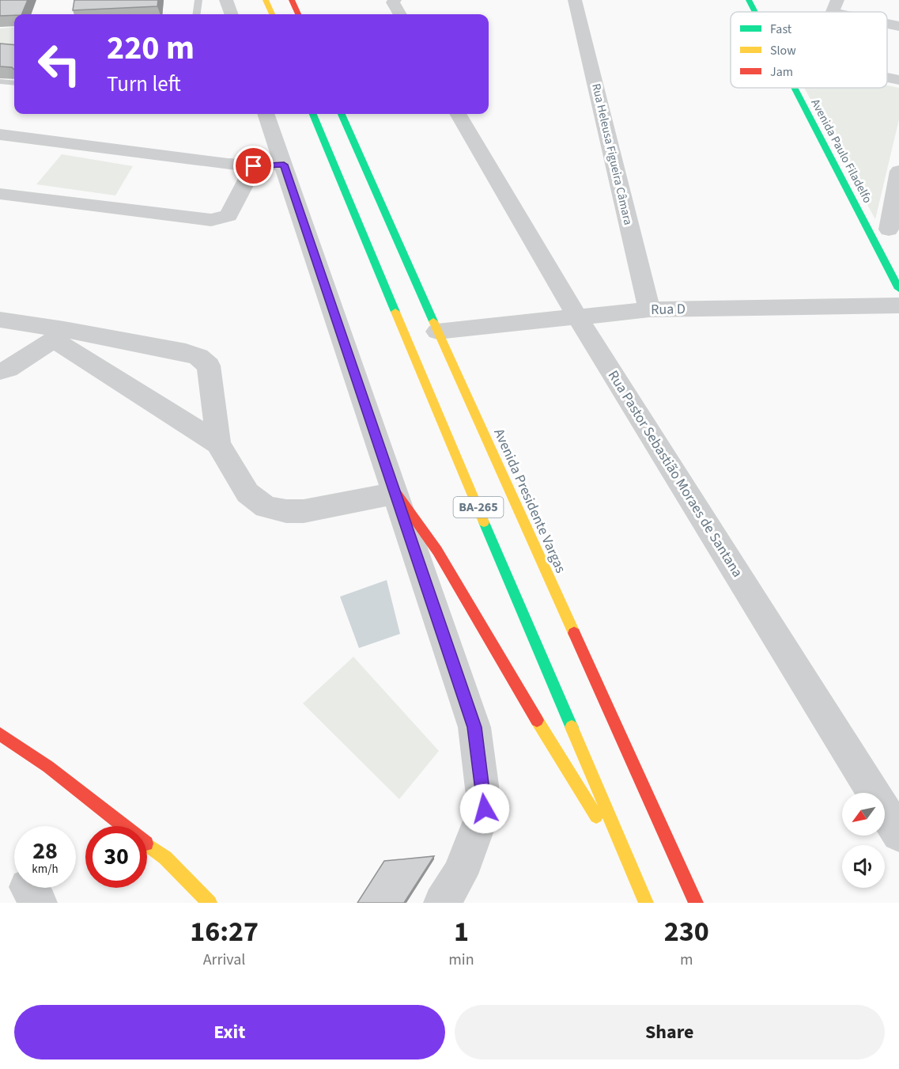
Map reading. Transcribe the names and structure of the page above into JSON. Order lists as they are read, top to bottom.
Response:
{
  "streets": {
    "main road": ["Avenida Paulo Filadelfo", "Avenida Presidente Vargas", "BA-265"],
    "street": ["Rua Heleusa Figueira Câmara", "Rua D", "Rua Pastor Sebastião Moraes de Santana"]
  },
  "crossings": [
    ["Rua Heleusa Figueira Câmara", "Rua D"],
    ["Rua D", "Rua Pastor Sebastião Moraes de Santana"],
    ["Rua D", "Avenida Presidente Vargas"]
  ],
  "legend": ["Fast", "Slow", "Jam"],
  "north": "bottom left",
  "page": {
    "turn": ["220 m", "Turn left"],
    "speed": "28 km/h",
    "limit": "30",
    "eta": [
      "16:27",
      "Arrival",
      "1",
      "min",
      "230",
      "m"
    ],
    "buttons": ["Exit", "Share"]
  }
}
